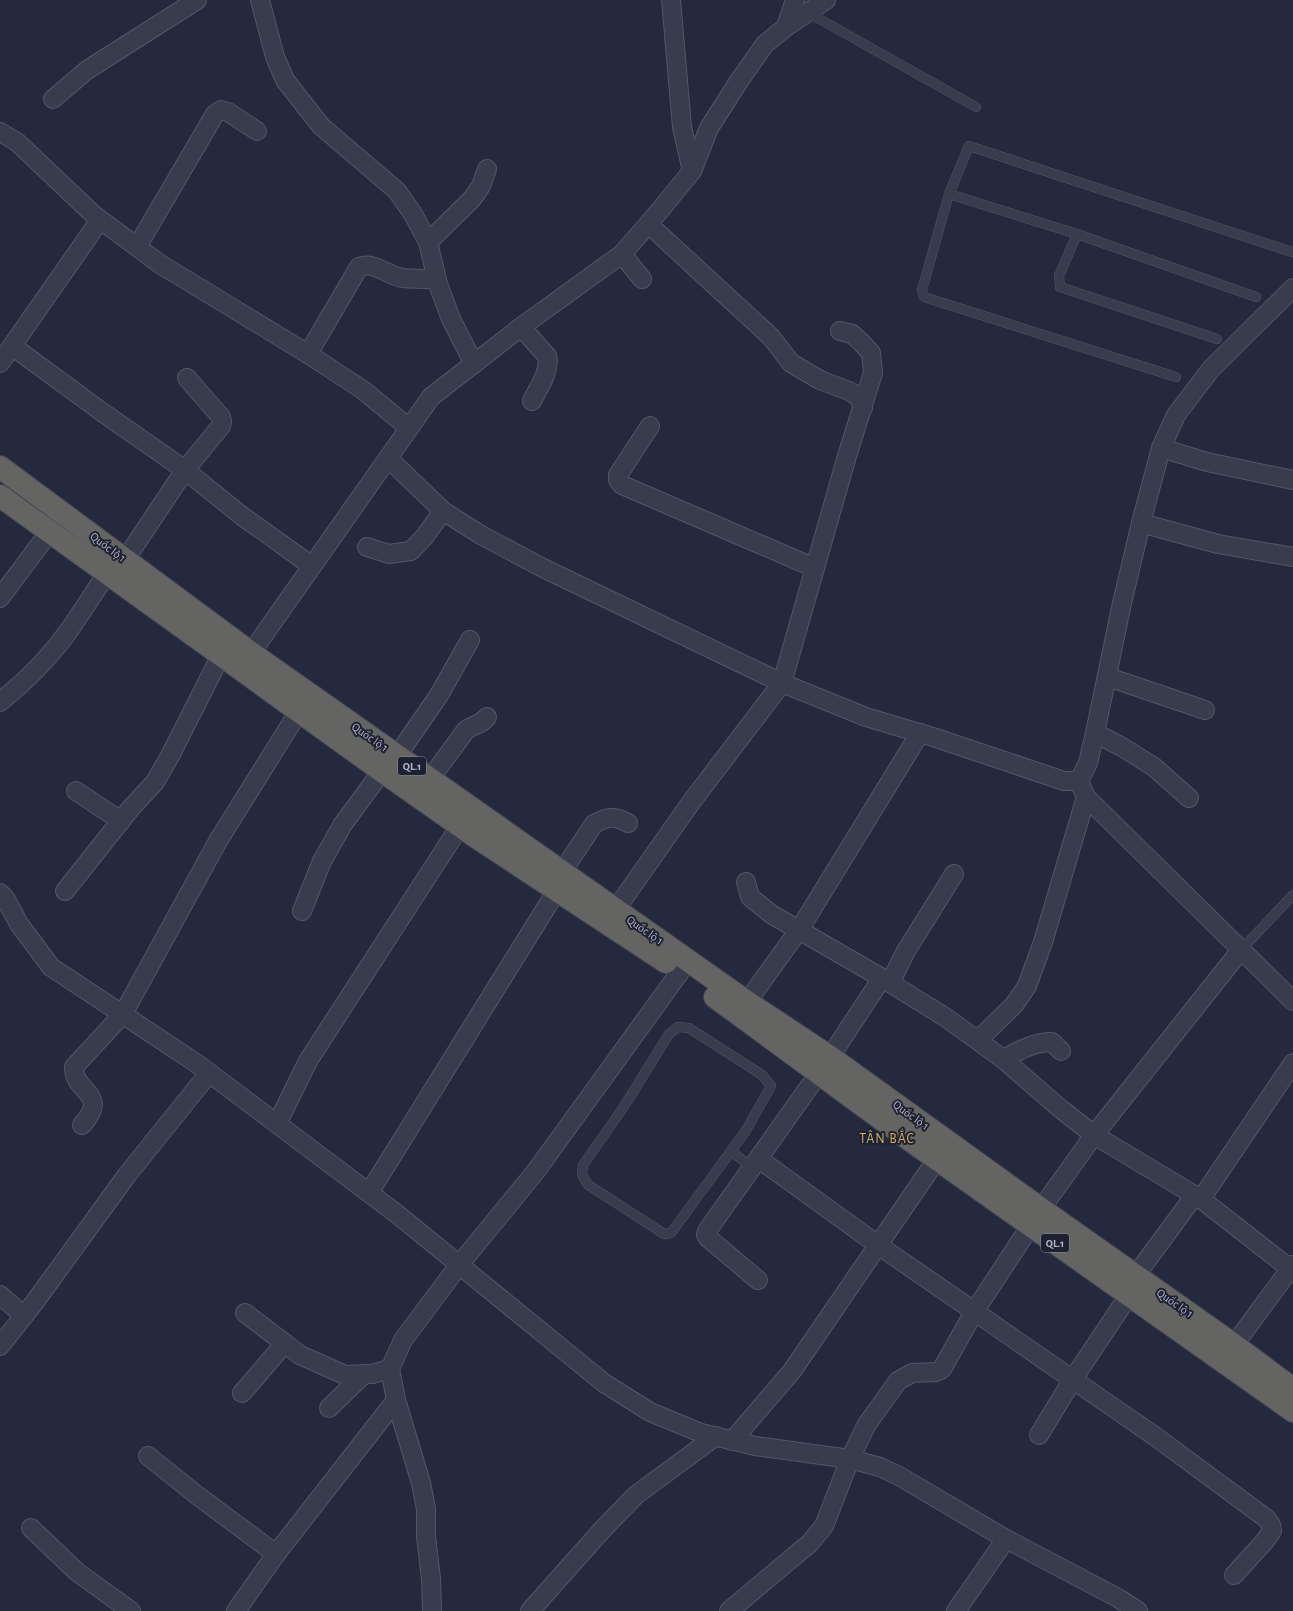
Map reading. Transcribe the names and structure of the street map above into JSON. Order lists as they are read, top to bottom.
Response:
{
  "streets": {
    "highway": ["Quốc lộ 1", "QL.1"]
  },
  "districts": ["TÂN BẮC"]
}
